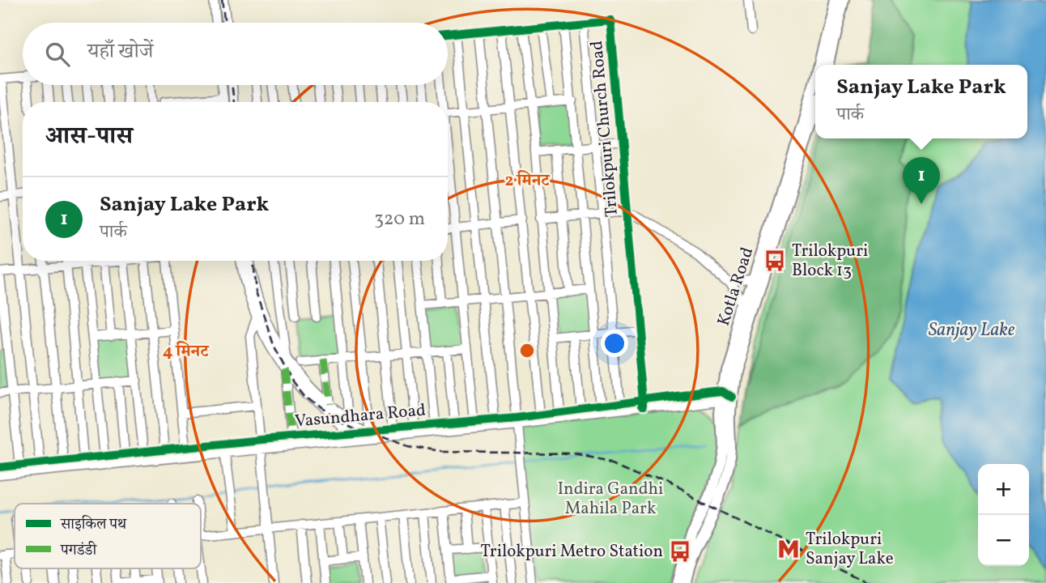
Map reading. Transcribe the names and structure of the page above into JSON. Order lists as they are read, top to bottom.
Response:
{
  "streets": {
    "main road": ["Kotla Road"],
    "street": ["Trilokpuri Church Road", "Vasundhara Road"]
  },
  "crossings": [
    ["Trilokpuri Church Road", "Vasundhara Road"],
    ["Kotla Road", "Vasundhara Road"]
  ],
  "water": ["Sanjay Lake"],
  "parks": ["Indira Gandhi Mahila Park"],
  "places": {
    "bus stop": ["Trilokpuri Block 13", "Trilokpuri Metro Station"],
    "metro station": ["Trilokpuri Sanjay Lake"]
  },
  "legend": ["साइकिल पथ", "पगडंडी"],
  "page": {
    "search": "यहाँ खोजें",
    "popup": ["Sanjay Lake Park", "पार्क"],
    "heading": "आस-पास",
    "pins": "1",
    "list": [
      {
        "mark": "1",
        "name": "Sanjay Lake Park",
        "note": "पार्क",
        "value": "320 m"
      }
    ],
    "map_buttons": ["+", "−"]
  },
  "rings": ["2 मिनट", "4 मिनट"]
}
